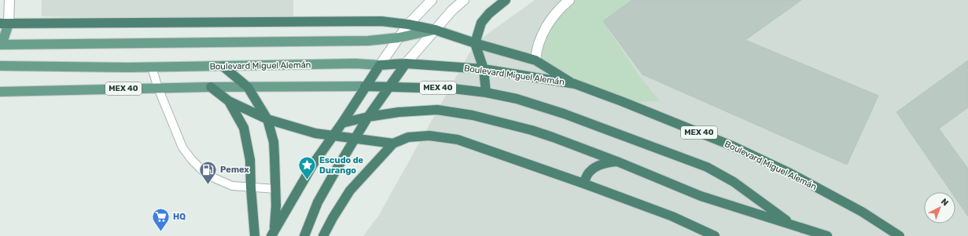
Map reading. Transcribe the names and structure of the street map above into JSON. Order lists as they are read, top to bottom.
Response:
{
  "streets": {
    "highway": ["Boulevard Miguel Alemán", "MEX 40"]
  },
  "places": {
    "place": ["Escudo de Durango"],
    "fuel station": ["Pemex"],
    "supermarket": ["HQ"]
  },
  "north": "top right"
}
